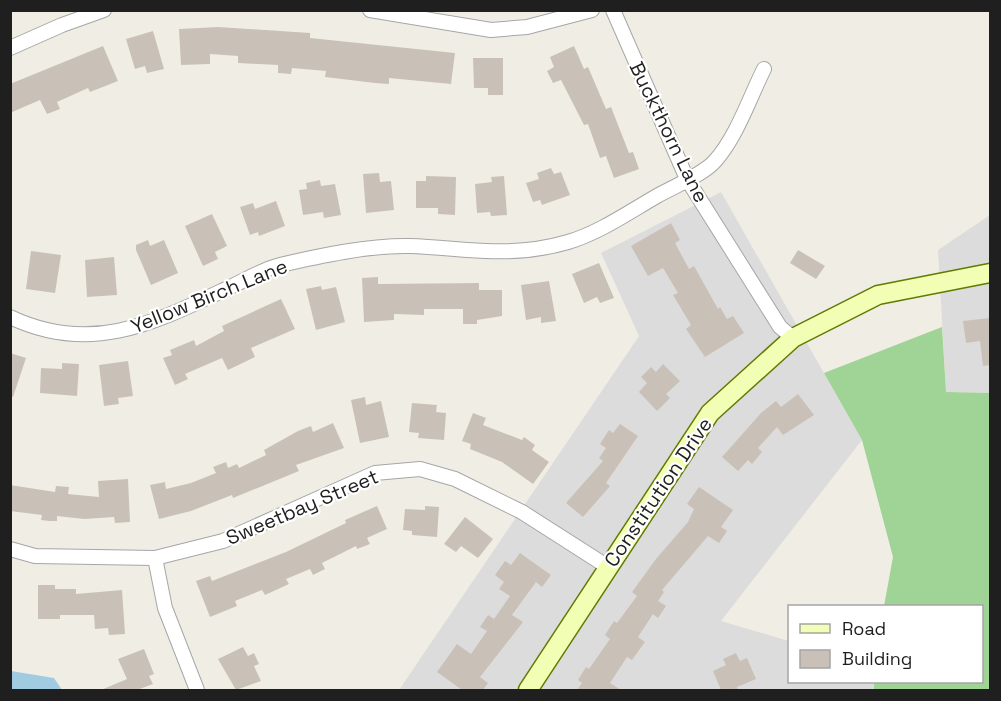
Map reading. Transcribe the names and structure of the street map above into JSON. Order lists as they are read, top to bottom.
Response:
{
  "streets": {
    "street": [
      "Buckthorn Lane",
      "Yellow Birch Lane",
      "Constitution Drive",
      "Sweetbay Street"
    ]
  },
  "crossings": [
    ["Buckthorn Lane", "Yellow Birch Lane"],
    ["Buckthorn Lane", "Constitution Drive"],
    ["Constitution Drive", "Sweetbay Street"]
  ],
  "legend": ["Road", "Building"]
}
